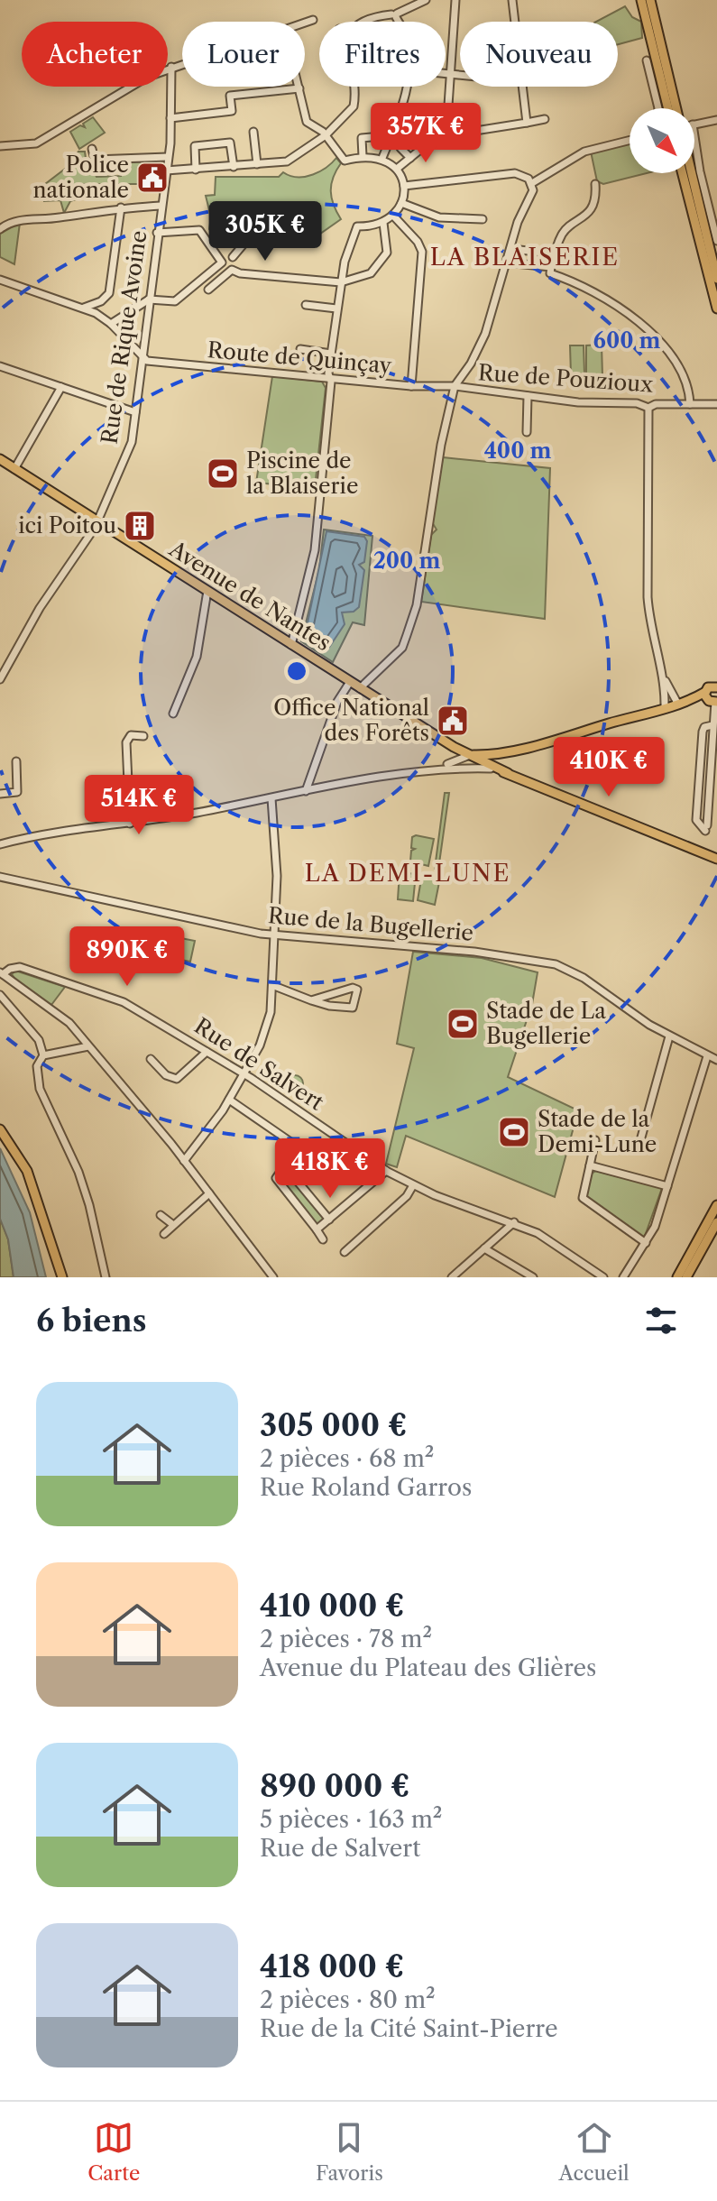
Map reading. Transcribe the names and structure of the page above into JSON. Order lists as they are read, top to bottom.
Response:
{
  "streets": {
    "main road": ["Avenue de Nantes"],
    "street": [
      "Rue de Rique Avoine",
      "Route de Quinçay",
      "Rue de Pouzioux",
      "Rue de la Bugellerie",
      "Rue de Salvert"
    ]
  },
  "crossings": [
    ["Rue de Rique Avoine", "Route de Quinçay"],
    ["Rue de Rique Avoine", "Avenue de Nantes"],
    ["Route de Quinçay", "Rue de Pouzioux"]
  ],
  "districts": ["LA BLAISERIE", "LA DEMI-LUNE"],
  "places": {
    "public building": ["Police nationale", "Office National des Forêts"],
    "sports": ["Piscine de la Blaiserie", "Stade de La Bugellerie", "Stade de la Demi-Lune"],
    "building": ["ici Poitou"]
  },
  "north": "bottom right",
  "page": {
    "chip": [
      "Acheter",
      "Louer",
      "Filtres",
      "Nouveau"
    ],
    "price": [
      "357K €",
      "305K €",
      "410K €",
      "514K €",
      "890K €",
      "418K €"
    ],
    "heading": "6 biens",
    "list": [
      {
        "name": "305 000 €",
        "note": "2 pièces · 68 m² · Rue Roland Garros"
      },
      {
        "name": "410 000 €",
        "note": "2 pièces · 78 m² · Avenue du Plateau des Glières"
      },
      {
        "name": "890 000 €",
        "note": "5 pièces · 163 m² · Rue de Salvert"
      },
      {
        "name": "418 000 €",
        "note": "2 pièces · 80 m² · Rue de la Cité Saint-Pierre"
      }
    ],
    "tabs": ["Carte", "Favoris", "Accueil"]
  },
  "rings": ["600 m", "400 m", "200 m"]
}
